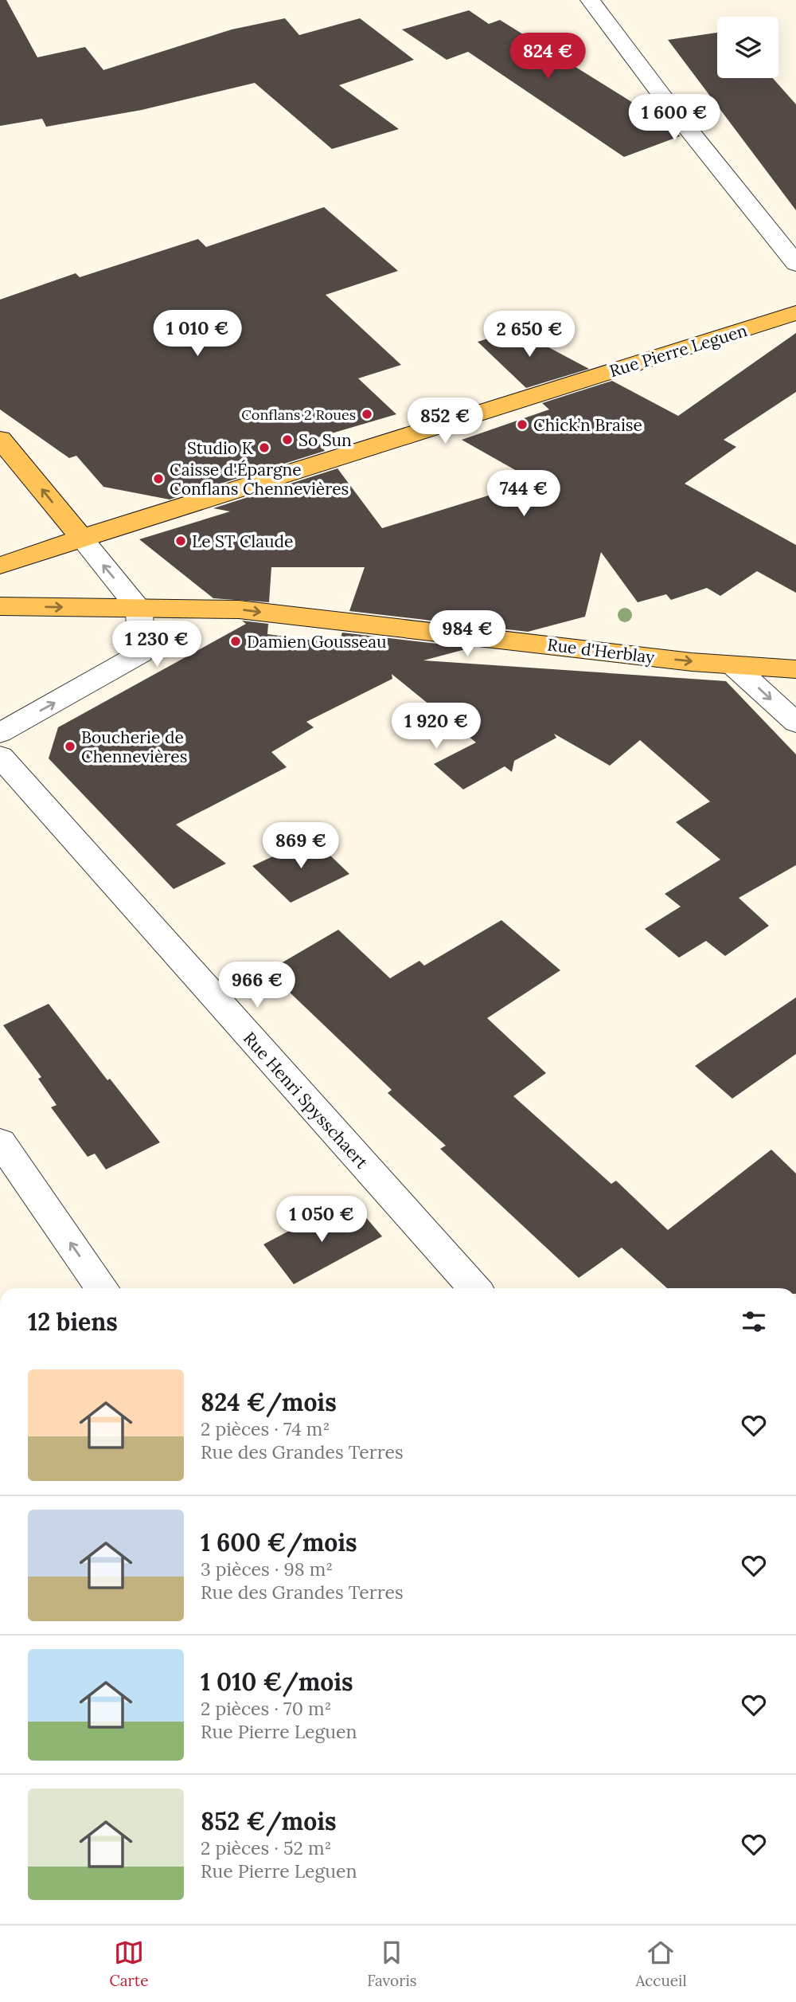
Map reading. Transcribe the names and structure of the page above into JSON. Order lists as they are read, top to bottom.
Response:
{
  "streets": {
    "main road": ["Rue Pierre Leguen", "Rue d'Herblay"],
    "street": ["Rue Henri Spysschaert"]
  },
  "one_way": ["Rue d'Herblay"],
  "places": [
    "Conflans 2 Roues",
    "Chick’n Braise",
    "So Sun",
    "Studio K",
    "Caisse d'Épargne Conflans Chennevières",
    "Le ST Claude",
    "Damien Gousseau",
    "Boucherie de Chennevières"
  ],
  "page": {
    "price": [
      "824 €",
      "1 600 €",
      "1 010 €",
      "2 650 €",
      "852 €",
      "744 €",
      "984 €",
      "1 230 €",
      "1 920 €",
      "869 €",
      "966 €",
      "1 050 €"
    ],
    "heading": "12 biens",
    "list": [
      {
        "name": "824 €/mois",
        "note": "2 pièces · 74 m² · Rue des Grandes Terres"
      },
      {
        "name": "1 600 €/mois",
        "note": "3 pièces · 98 m² · Rue des Grandes Terres"
      },
      {
        "name": "1 010 €/mois",
        "note": "2 pièces · 70 m² · Rue Pierre Leguen"
      },
      {
        "name": "852 €/mois",
        "note": "2 pièces · 52 m² · Rue Pierre Leguen"
      }
    ],
    "tabs": ["Carte", "Favoris", "Accueil"]
  }
}
